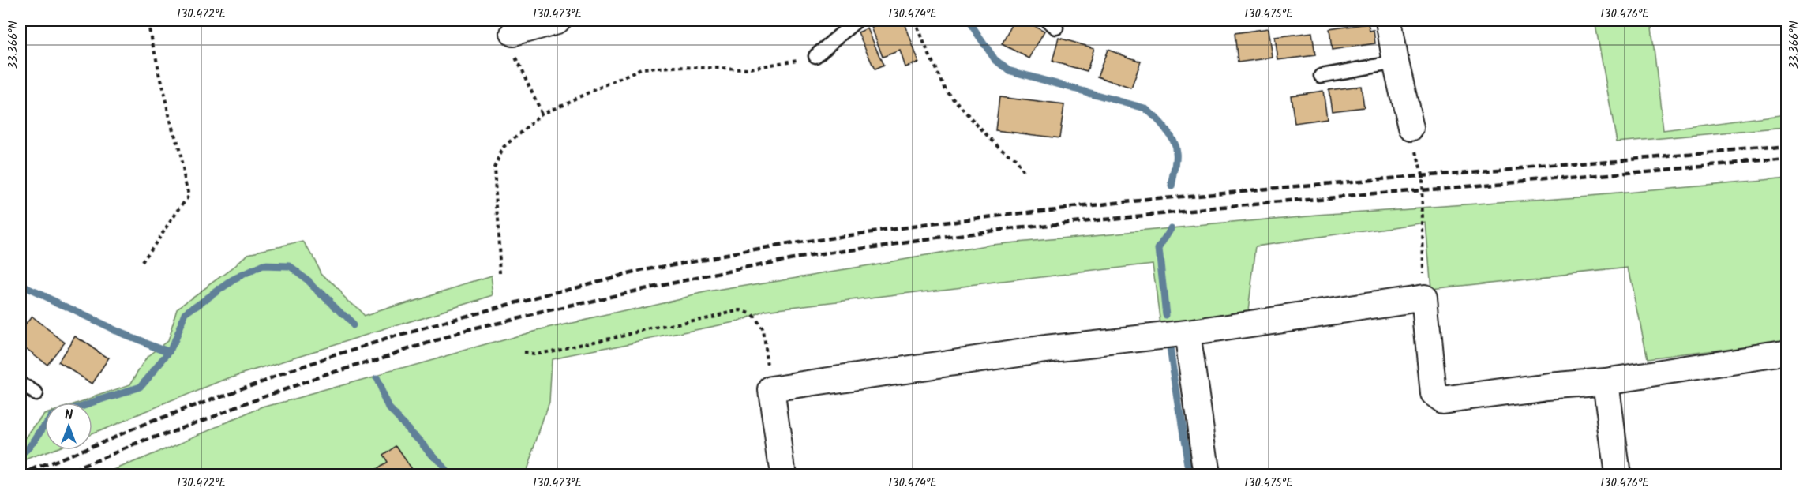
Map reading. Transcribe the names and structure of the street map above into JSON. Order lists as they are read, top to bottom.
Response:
{
  "north": "top",
  "coordinates": [
    "130.472°E",
    "130.473°E",
    "130.474°E",
    "130.475°E",
    "130.476°E",
    "33.366°N"
  ]
}
